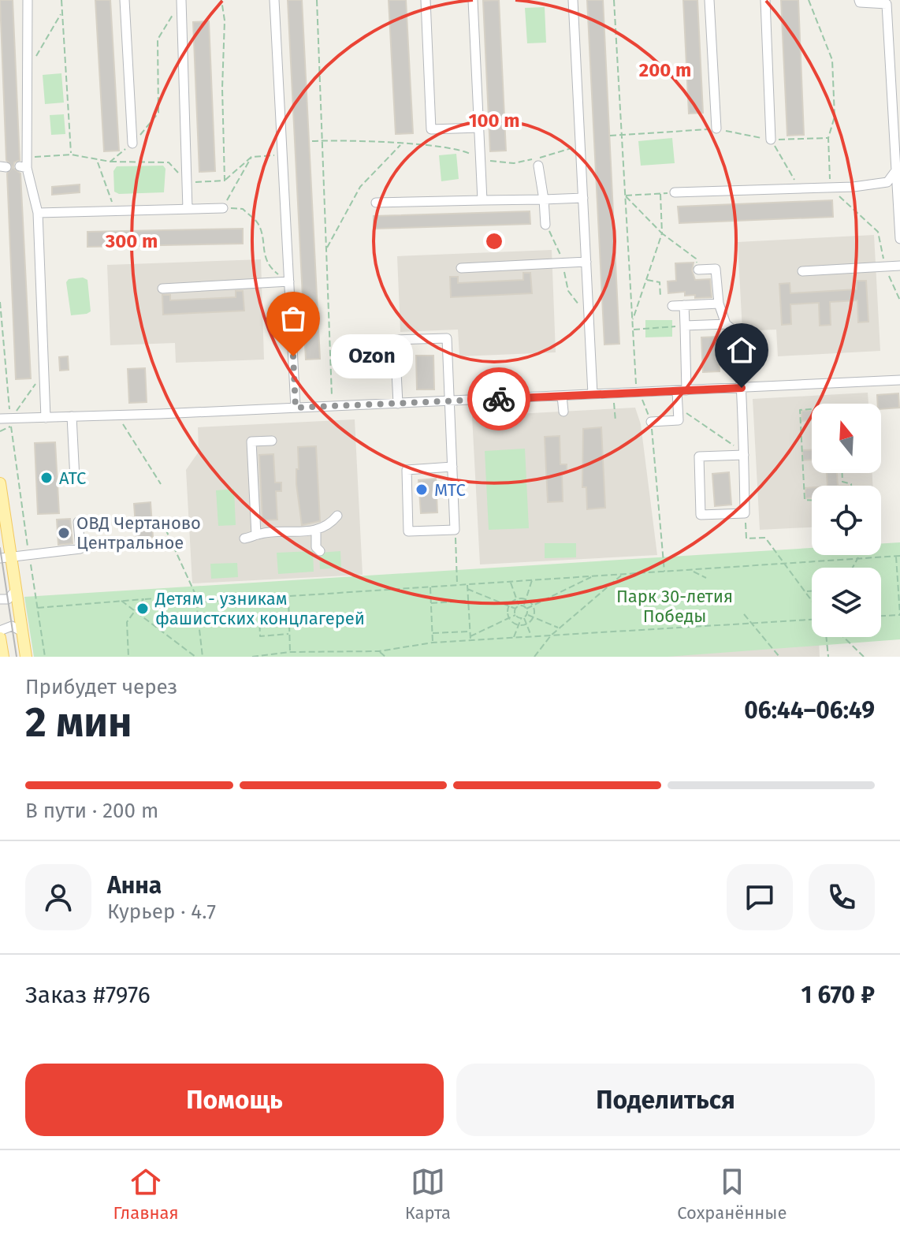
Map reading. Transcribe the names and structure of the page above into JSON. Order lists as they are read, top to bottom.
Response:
{
  "parks": ["Парк 30-летия Победы"],
  "places": [
    "Ozon",
    "АТС",
    "МТС",
    "ОВД Чертаново Центральное",
    "Детям - узникам фашистских концлагерей"
  ],
  "north": "top",
  "page": {
    "bubble": "Ozon",
    "heading": ["2 мин", "Прибудет через", "06:44–06:49"],
    "panel": [
      "Анна",
      "Курьер · 4.7",
      "Заказ #7976",
      "1 670 ₽"
    ],
    "bar": "В пути · 200 m",
    "buttons": ["Помощь", "Поделиться"],
    "tabs": ["Главная", "Карта", "Сохранённые"]
  },
  "rings": ["200 m", "100 m", "300 m"]
}
